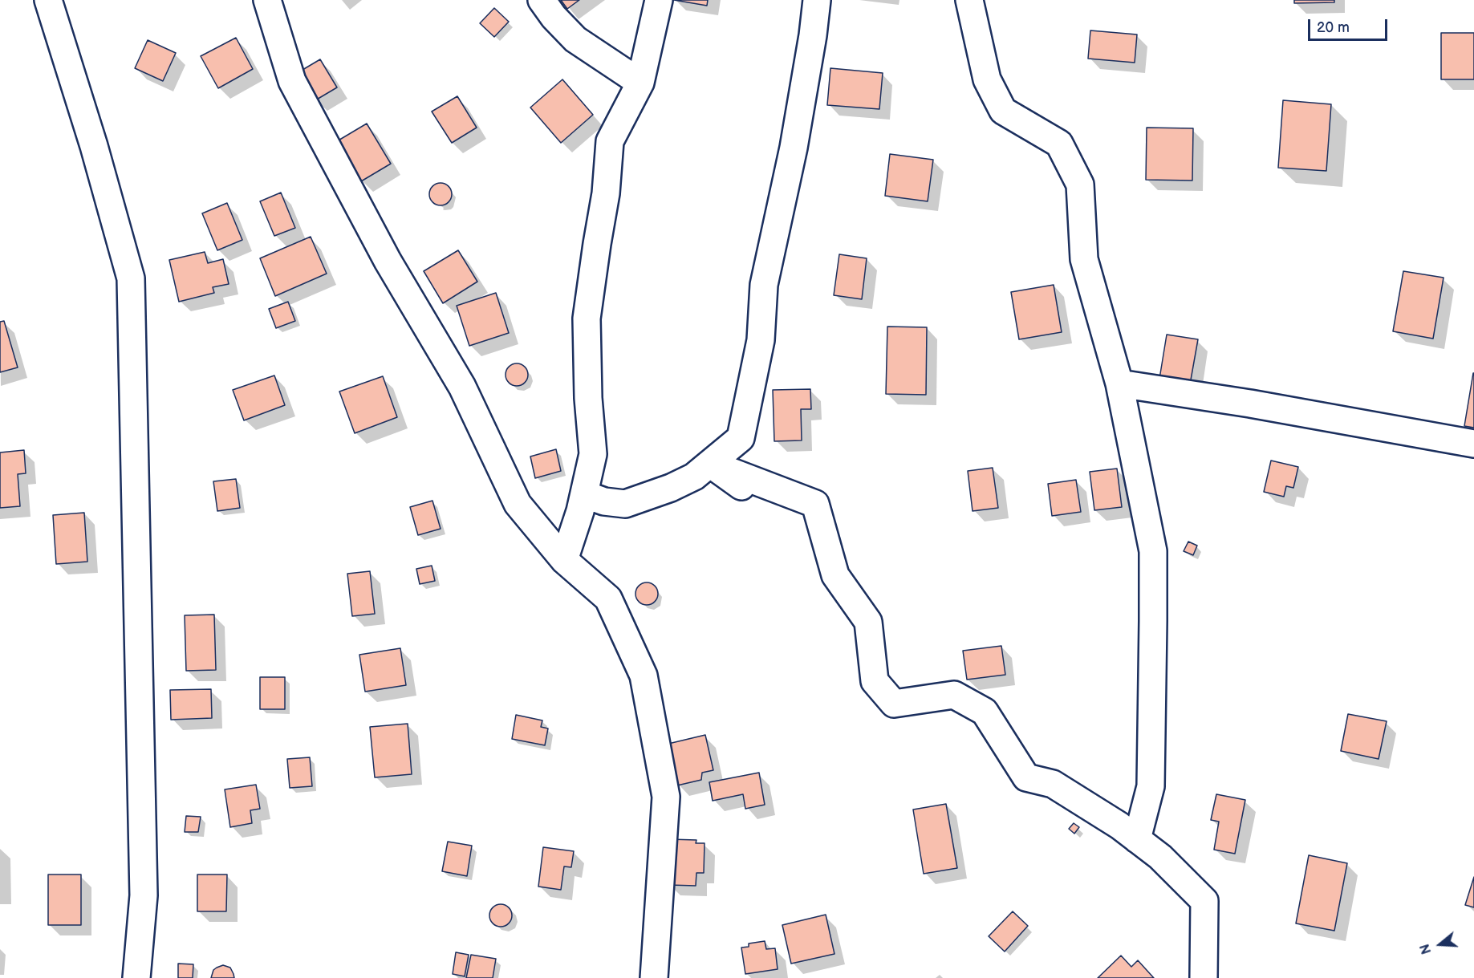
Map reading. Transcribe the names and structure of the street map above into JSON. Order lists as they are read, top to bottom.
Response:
{
  "scale_bar": "20 m",
  "north": "left"
}
